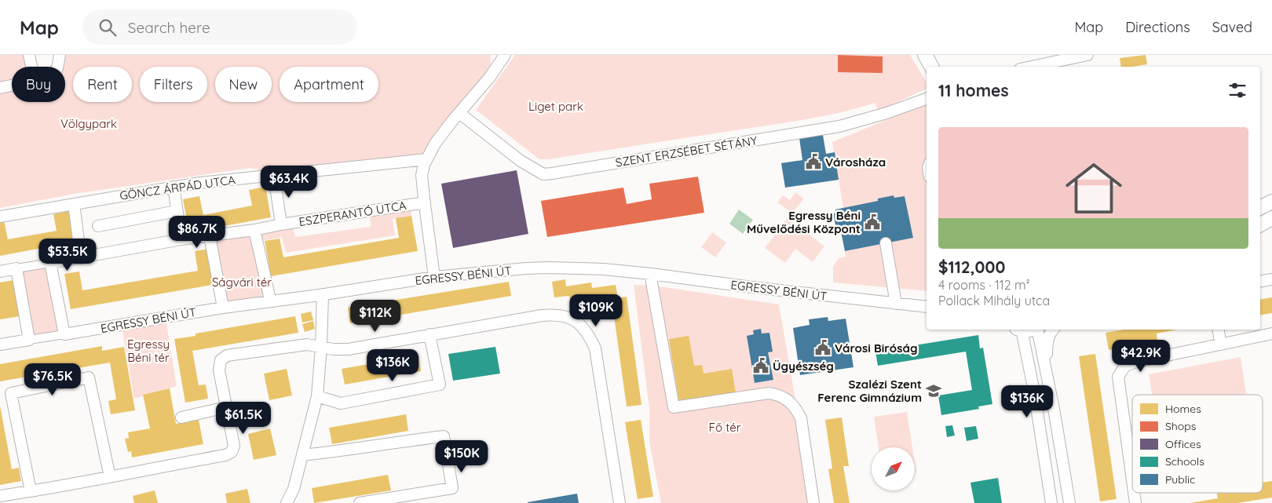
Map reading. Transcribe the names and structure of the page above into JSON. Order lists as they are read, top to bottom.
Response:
{
  "streets": {
    "street": [
      "SZENT ERZSÉBET SÉTÁNY",
      "GÖNCZ ÁRPÁD UTCA",
      "ESZPERANTÓ UTCA",
      "EGRESSY BÉNI ÚT"
    ]
  },
  "parks": [
    "Liget park",
    "Völgypark",
    "Ságvári tér",
    "Egressy Béni tér",
    "Fő tér"
  ],
  "places": {
    "public building": [
      "Városháza",
      "Egressy Béni Művelődési Központ",
      "Városi Biróság",
      "Ügyészség"
    ],
    "school or university": ["Szalézi Szent Ferenc Gimnázium"]
  },
  "legend": [
    "Homes",
    "Shops",
    "Offices",
    "Schools",
    "Public"
  ],
  "north": "top right",
  "page": {
    "header": "Map",
    "search": "Search here",
    "nav": ["Map", "Directions", "Saved"],
    "chip": [
      "Buy",
      "Rent",
      "Filters",
      "New",
      "Apartment"
    ],
    "heading": "11 homes",
    "list": [
      {
        "name": "$112,000",
        "note": "4 rooms · 112 m² · Pollack Mihály utca"
      }
    ],
    "price": [
      "$63.4K",
      "$86.7K",
      "$53.5K",
      "$109K",
      "$112K",
      "$42.9K",
      "$136K",
      "$76.5K",
      "$136K",
      "$61.5K",
      "$150K"
    ]
  }
}
